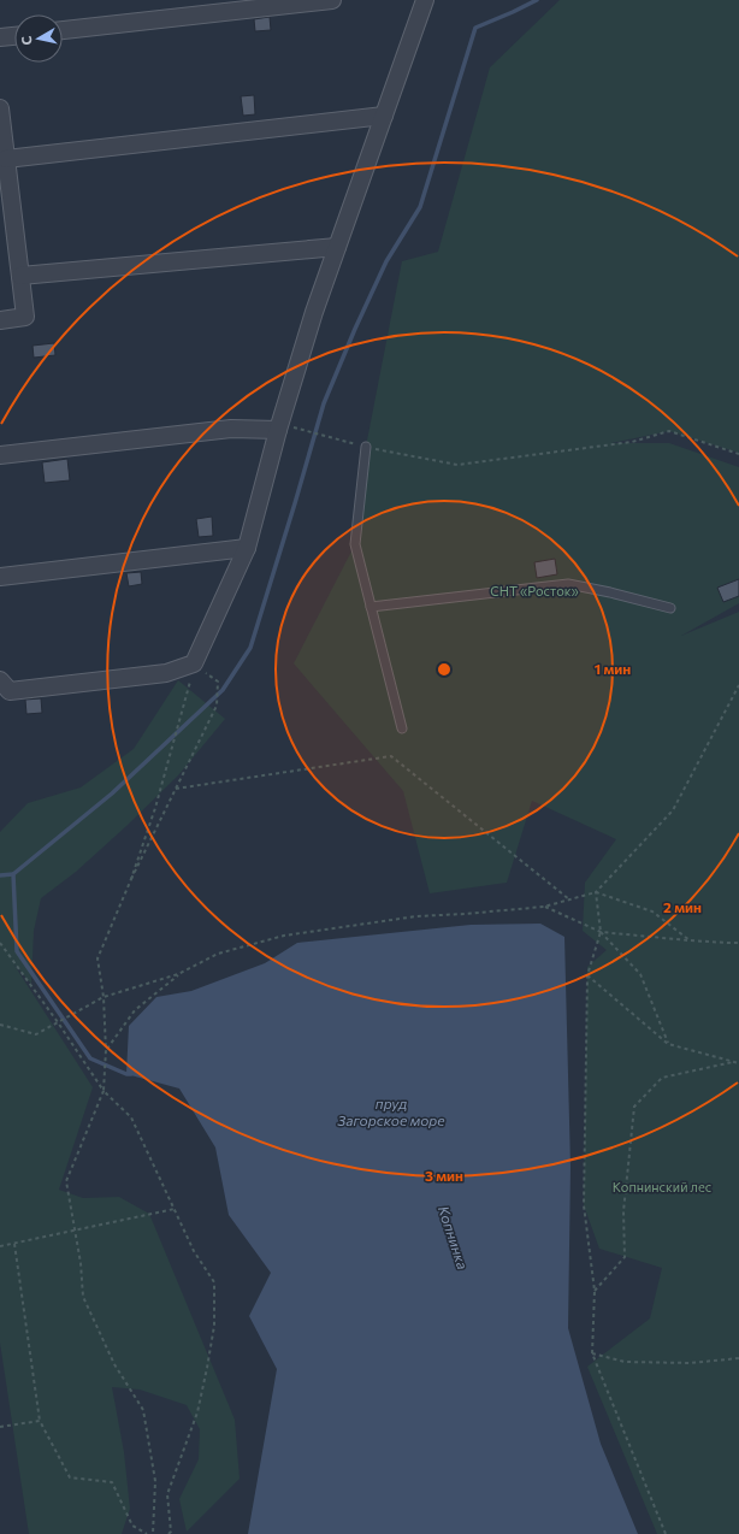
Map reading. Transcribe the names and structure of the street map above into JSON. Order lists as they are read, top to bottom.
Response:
{
  "water": ["пруд Загорское море", "Копнинка"],
  "parks": ["СНТ «Росток»", "Копнинский лес"],
  "north": "left",
  "rings": ["1 мин", "2 мин", "3 мин"]
}
